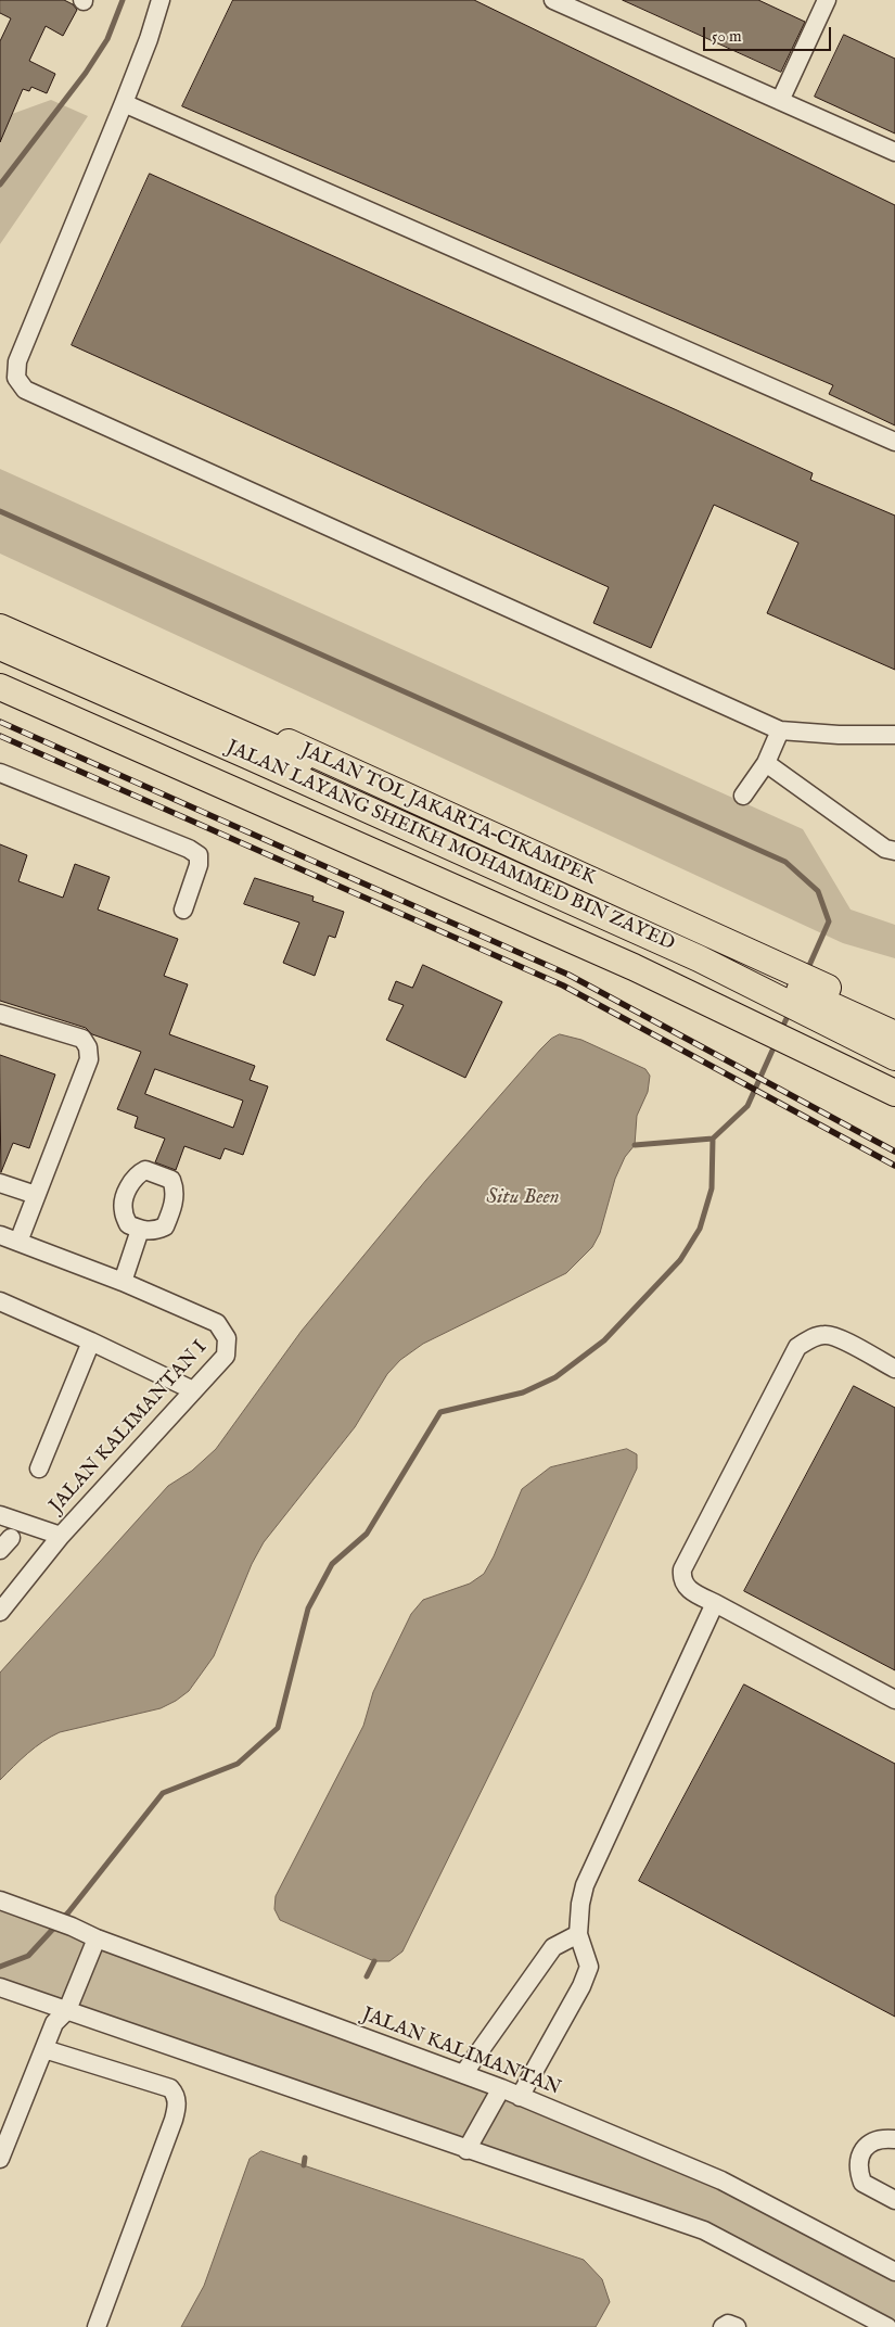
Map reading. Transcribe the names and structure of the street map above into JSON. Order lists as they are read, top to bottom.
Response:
{
  "streets": {
    "highway": ["JALAN TOL JAKARTA–CIKAMPEK", "JALAN LAYANG SHEIKH MOHAMMED BIN ZAYED"],
    "street": ["JALAN KALIMANTAN I", "JALAN KALIMANTAN"]
  },
  "water": ["Situ Been"],
  "scale_bar": "50 m"
}
